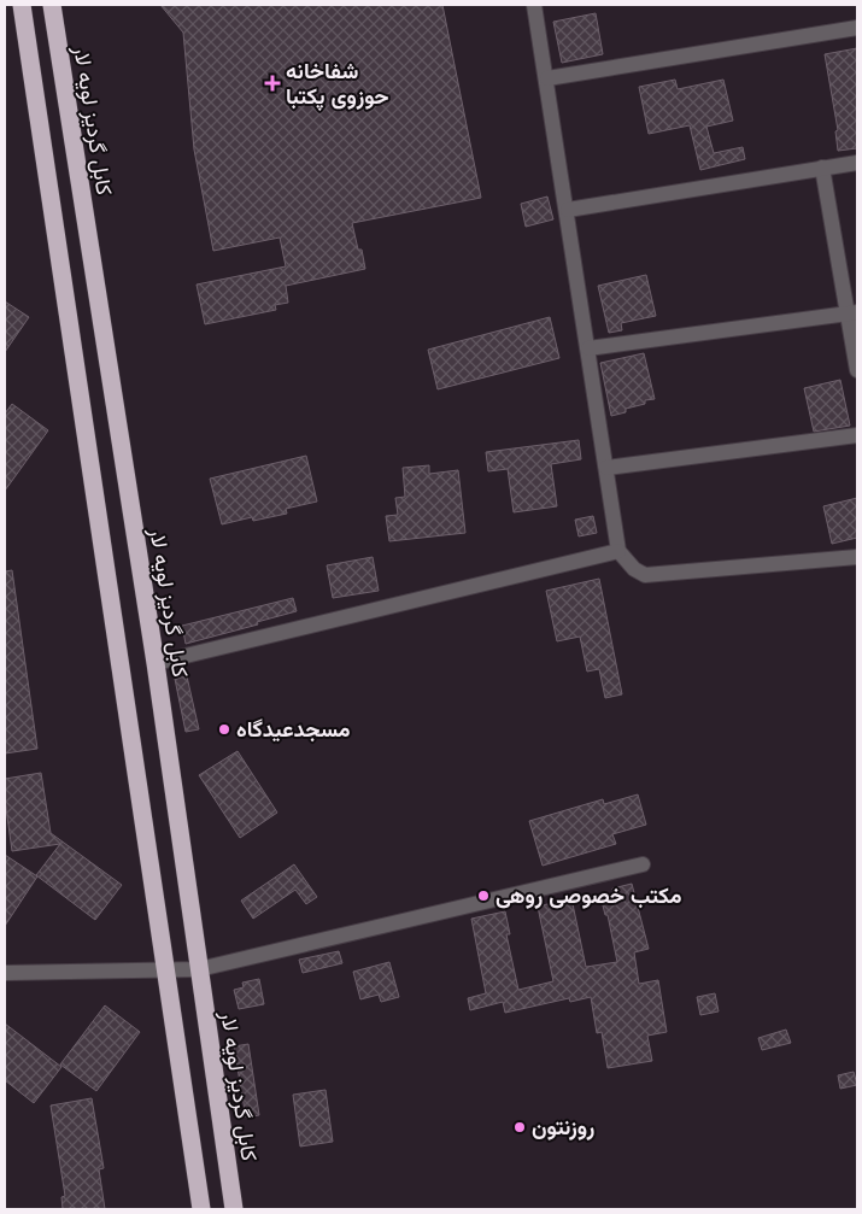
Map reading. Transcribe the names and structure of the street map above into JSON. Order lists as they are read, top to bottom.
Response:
{
  "streets": {
    "highway": ["کابل گردیز لویه لار"]
  },
  "places": {
    "health": ["شفاخانه حوزوی پکتبا"],
    "other": ["مسجدعیدگاه", "مکتب خصوصی روهی", "روزنتون"]
  }
}
